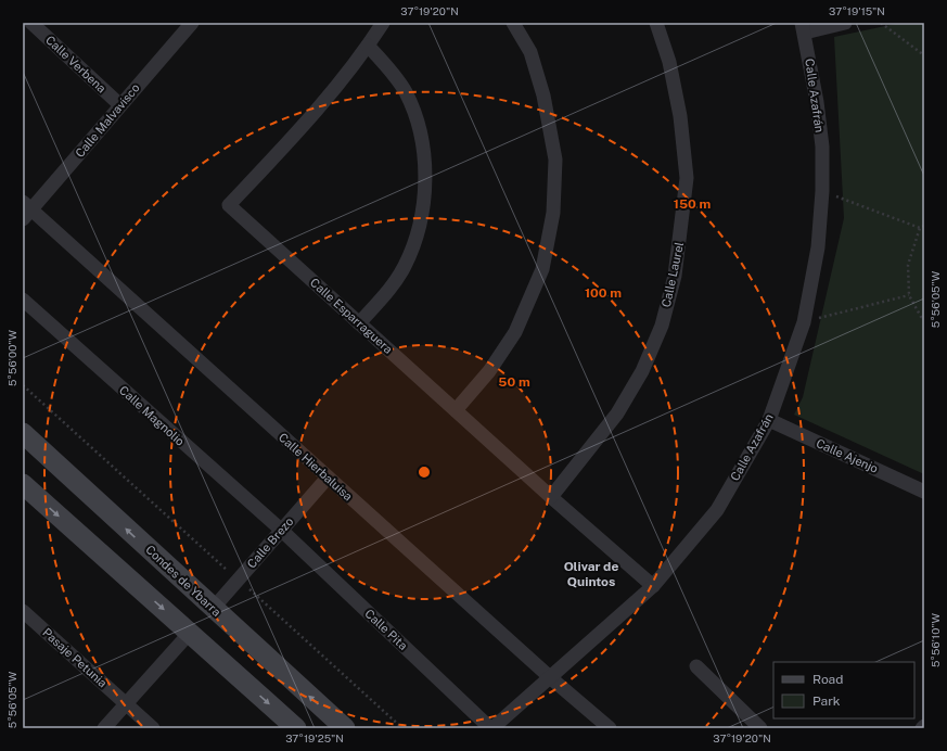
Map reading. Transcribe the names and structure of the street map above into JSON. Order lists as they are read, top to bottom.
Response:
{
  "streets": {
    "main road": ["Condes de Ybarra"],
    "street": [
      "Calle Verbena",
      "Calle Azafrán",
      "Calle Malvavisco",
      "Calle Laurel",
      "Calle Esparraguera",
      "Calle Magnolio",
      "Calle Ajenjo",
      "Calle Hierbaluisa",
      "Calle Brezo",
      "Calle Pita",
      "Pasaje Petunia"
    ]
  },
  "crossings": [
    ["Calle Verbena", "Calle Malvavisco"],
    ["Calle Azafrán", "Calle Esparraguera"],
    ["Calle Azafrán", "Calle Ajenjo"],
    ["Calle Azafrán", "Calle Hierbaluisa"],
    ["Calle Azafrán", "Calle Pita"],
    ["Calle Malvavisco", "Calle Hierbaluisa"],
    ["Calle Laurel", "Calle Esparraguera"],
    ["Calle Magnolio", "Calle Brezo"],
    ["Calle Magnolio", "Calle Pita"],
    ["Calle Hierbaluisa", "Calle Brezo"],
    ["Calle Brezo", "Condes de Ybarra"],
    ["Calle Brezo", "Calle Pita"]
  ],
  "districts": ["Olivar de Quintos"],
  "legend": ["Road", "Park"],
  "coordinates": [
    "37°19'20\"N",
    "37°19'15\"N",
    "5°56'05\"W",
    "5°56'00\"W",
    "5°56'10\"W",
    "37°19'25\"N"
  ],
  "rings": ["150 m", "100 m", "50 m"]
}
